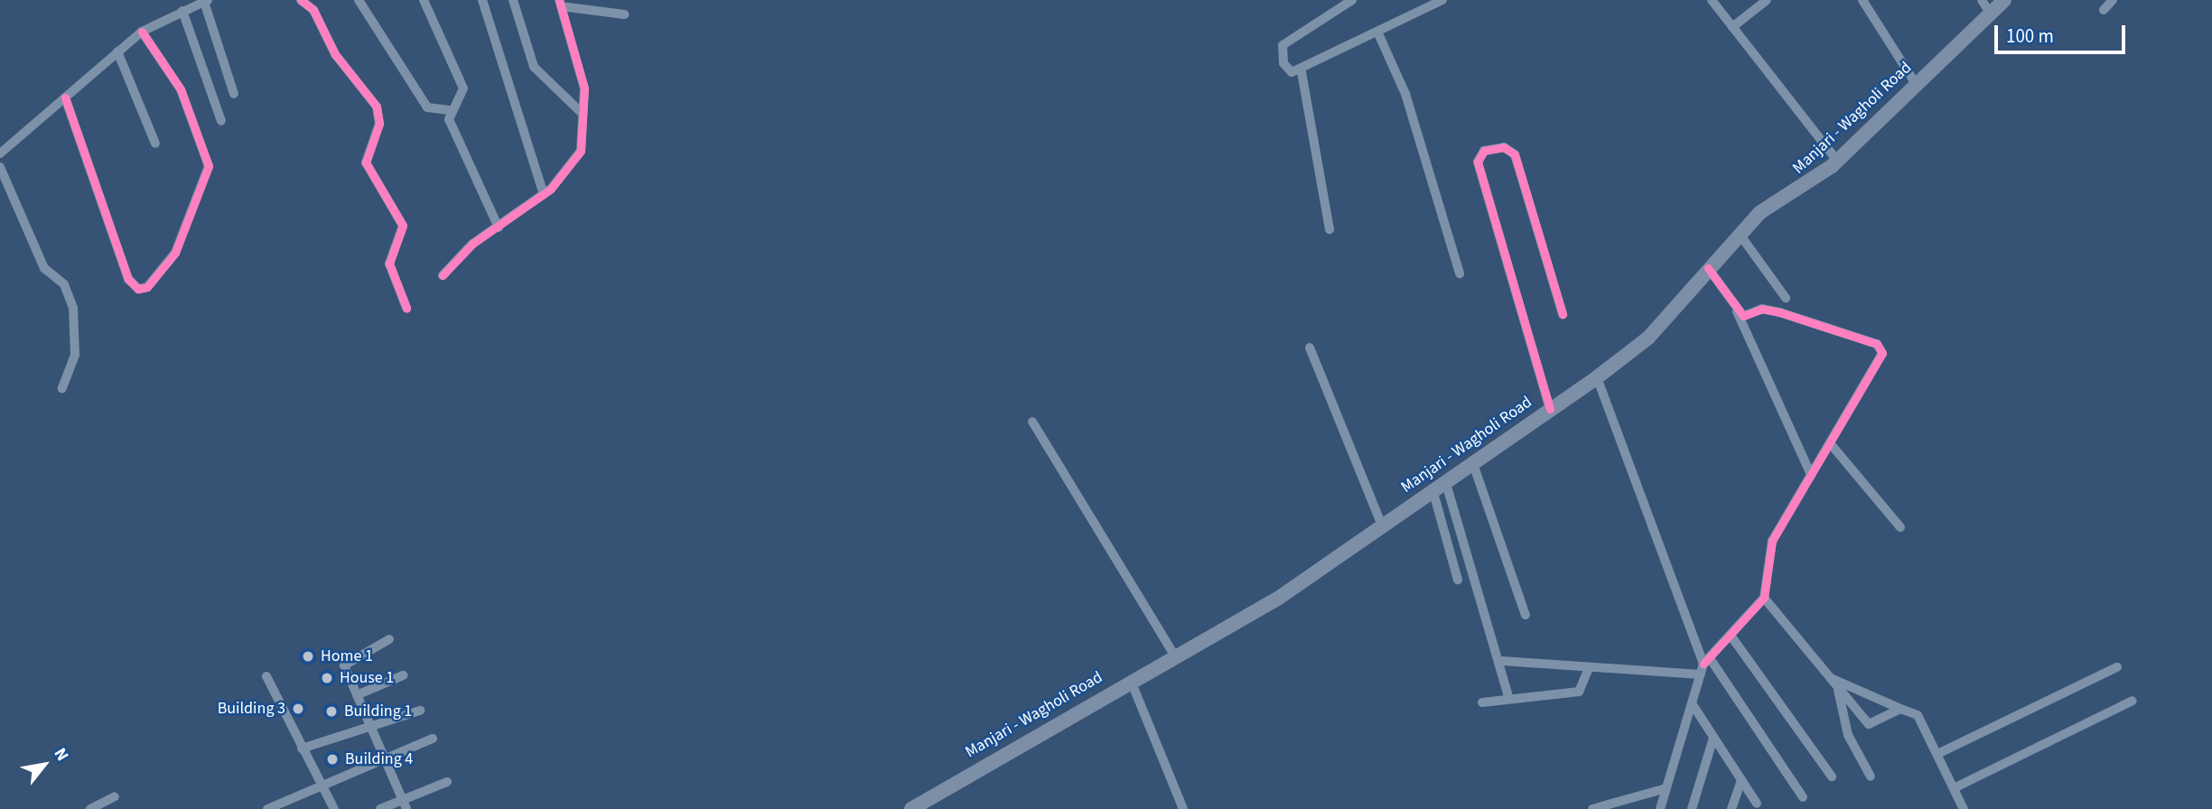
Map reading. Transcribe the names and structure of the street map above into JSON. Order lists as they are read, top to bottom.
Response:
{
  "streets": {
    "main road": ["Manjari - Wagholi Road"]
  },
  "places": [
    "Home 1",
    "House 1",
    "Building 3",
    "Building 1",
    "Building 4"
  ],
  "scale_bar": "100 m",
  "north": "top right"
}
